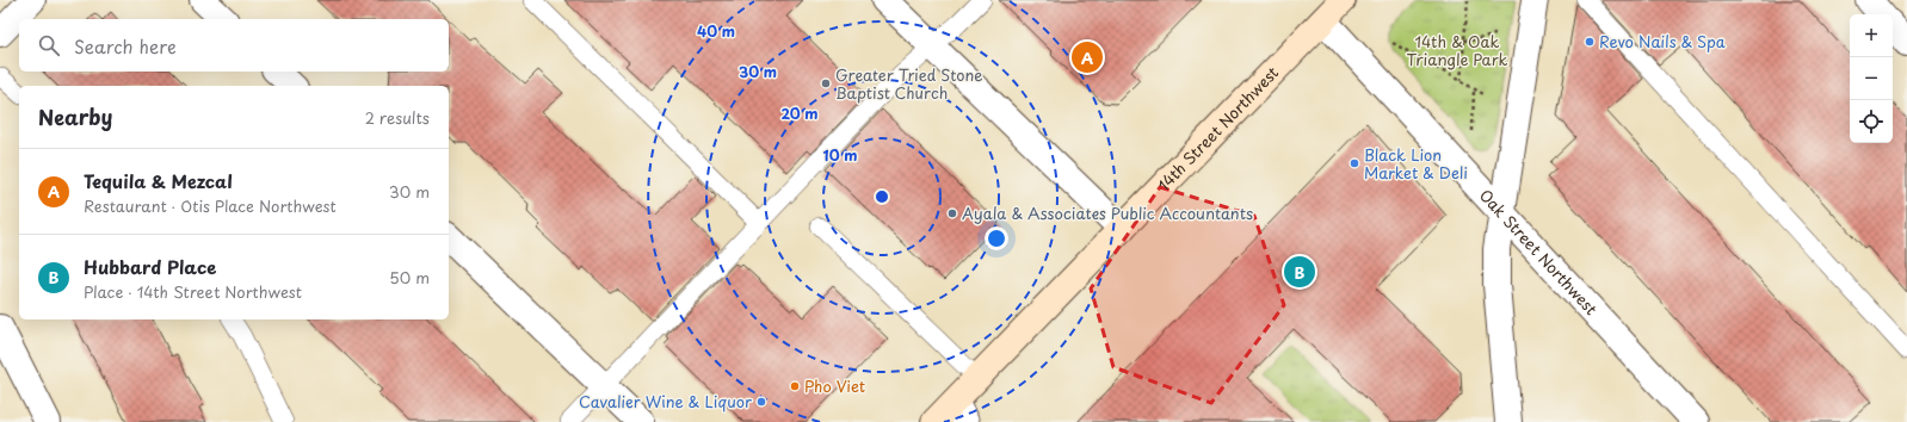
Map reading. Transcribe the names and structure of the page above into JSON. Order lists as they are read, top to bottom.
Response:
{
  "streets": {
    "main road": ["14th Street Northwest"],
    "street": ["Oak Street Northwest"]
  },
  "crossings": [
    ["14th Street Northwest", "Oak Street Northwest"]
  ],
  "parks": ["14th & Oak Triangle Park"],
  "places": [
    "Revo Nails & Spa",
    "Greater Tried Stone Baptist Church",
    "Black Lion Market & Deli",
    "Ayala & Associates Public Accountants",
    "Pho Viet",
    "Cavalier Wine & Liquor"
  ],
  "page": {
    "map_buttons": ["+", "−"],
    "search": "Search here",
    "pins": ["A", "B"],
    "heading": ["Nearby", "2 results"],
    "list": [
      {
        "mark": "A",
        "name": "Tequila & Mezcal",
        "note": "Restaurant · Otis Place Northwest",
        "value": "30 m"
      },
      {
        "mark": "B",
        "name": "Hubbard Place",
        "note": "Place · 14th Street Northwest",
        "value": "50 m"
      }
    ]
  },
  "rings": [
    "40 m",
    "30 m",
    "20 m",
    "10 m"
  ]
}
